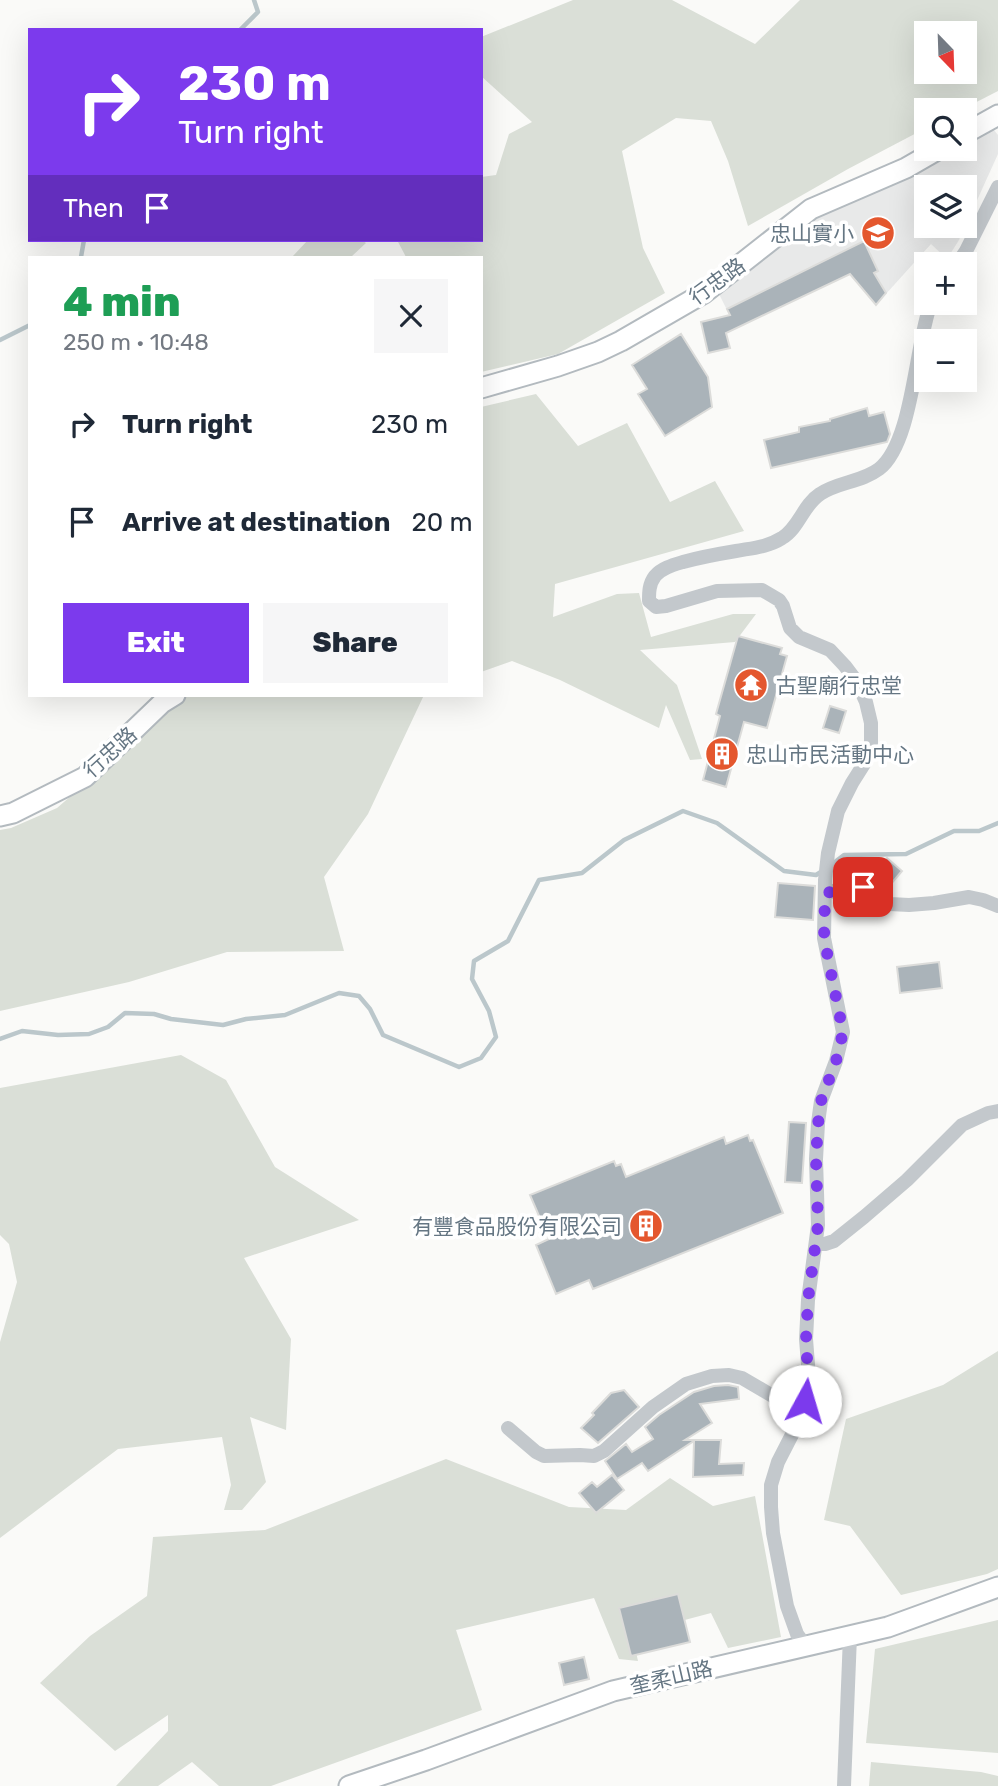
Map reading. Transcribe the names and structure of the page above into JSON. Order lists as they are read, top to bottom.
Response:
{
  "streets": {
    "street": ["行忠路", "奎柔山路"]
  },
  "places": {
    "school or university": ["忠山實小"],
    "temple": ["古聖廟行忠堂"],
    "building": ["忠山市民活動中心", "有豐食品股份有限公司"]
  },
  "north": "bottom right",
  "page": {
    "map_buttons": ["+", "−"],
    "turn": ["230 m", "Turn right"],
    "then": "Then",
    "heading": ["4 min", "250 m · 10:48"],
    "list": [
      {
        "name": "Turn right",
        "value": "230 m"
      },
      {
        "name": "Arrive at destination",
        "value": "20 m"
      }
    ],
    "buttons": ["Exit", "Share"]
  }
}
